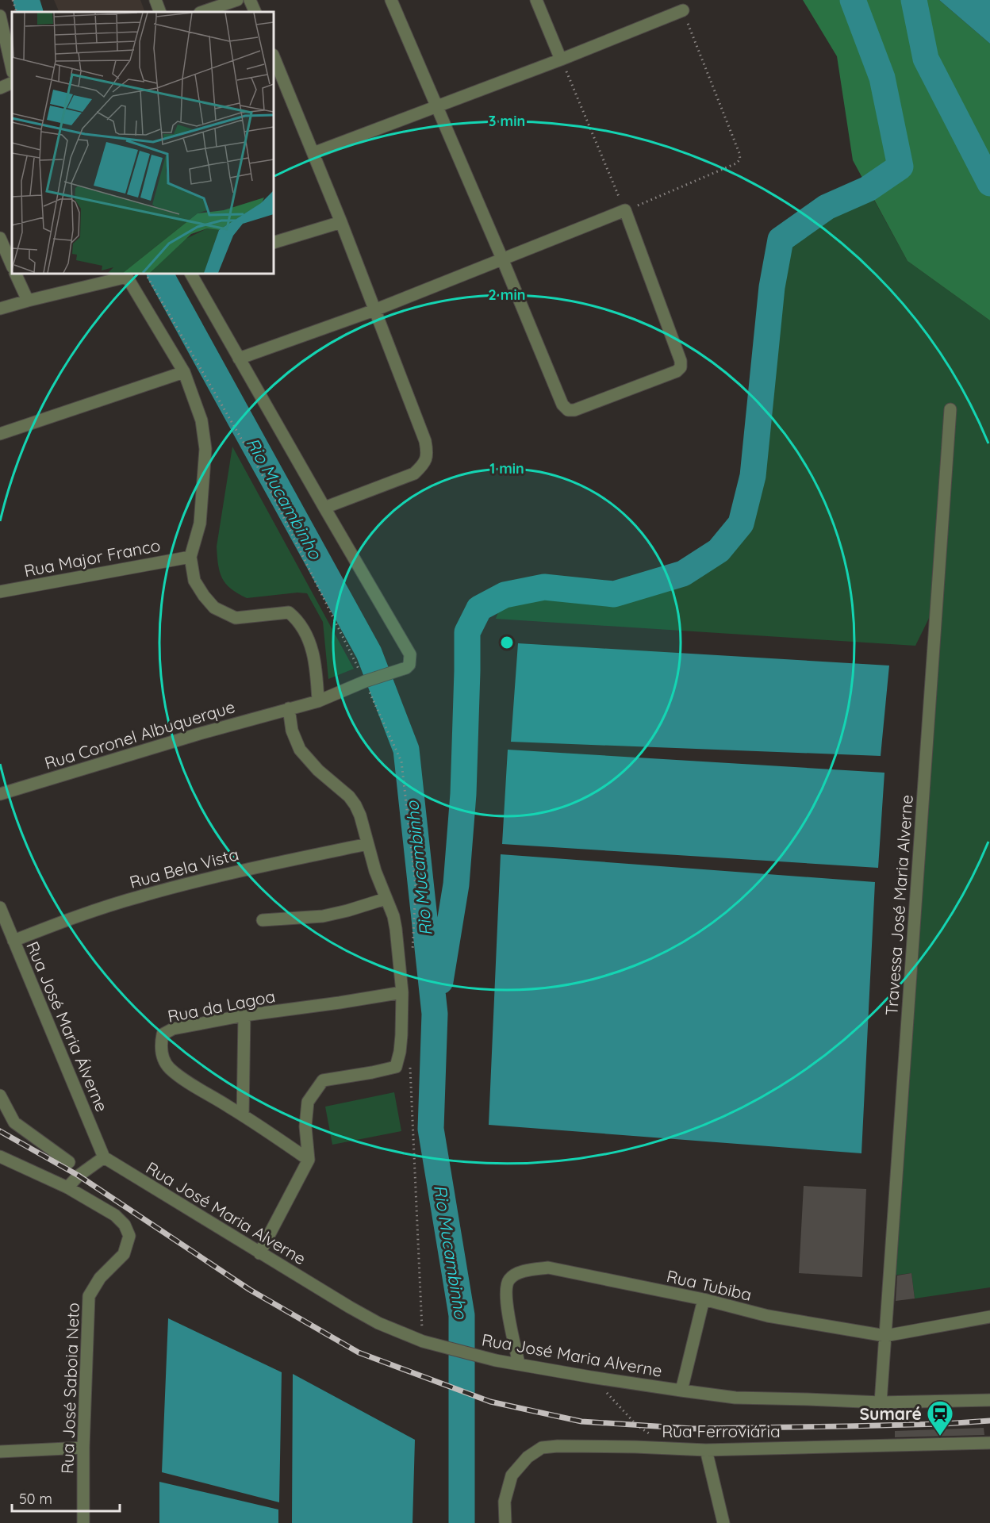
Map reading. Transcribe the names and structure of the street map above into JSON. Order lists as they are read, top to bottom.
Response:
{
  "streets": {
    "street": [
      "Rua Major Franco",
      "Rua Coronel Albuquerque",
      "Rua Bela Vista",
      "Travessa José Maria Alverne",
      "Rua da Lagoa",
      "Rua José Maria Álverne",
      "Rua José Maria Alverne",
      "Rua Tubiba",
      "Rua José Saboia Neto",
      "Rua Ferroviária"
    ]
  },
  "crossings": [
    ["Rua Bela Vista", "Rua José Maria Álverne"],
    ["Travessa José Maria Alverne", "Rua José Maria Alverne"],
    ["Travessa José Maria Alverne", "Rua Tubiba"],
    ["Rua José Maria Álverne", "Rua José Maria Alverne"],
    ["Rua José Maria Alverne", "Rua Tubiba"]
  ],
  "water": ["Rio Mucambinho"],
  "places": {
    "station": ["Sumaré"]
  },
  "scale_bar": "50 m",
  "rings": ["3 min", "2 min", "1 min"]
}
